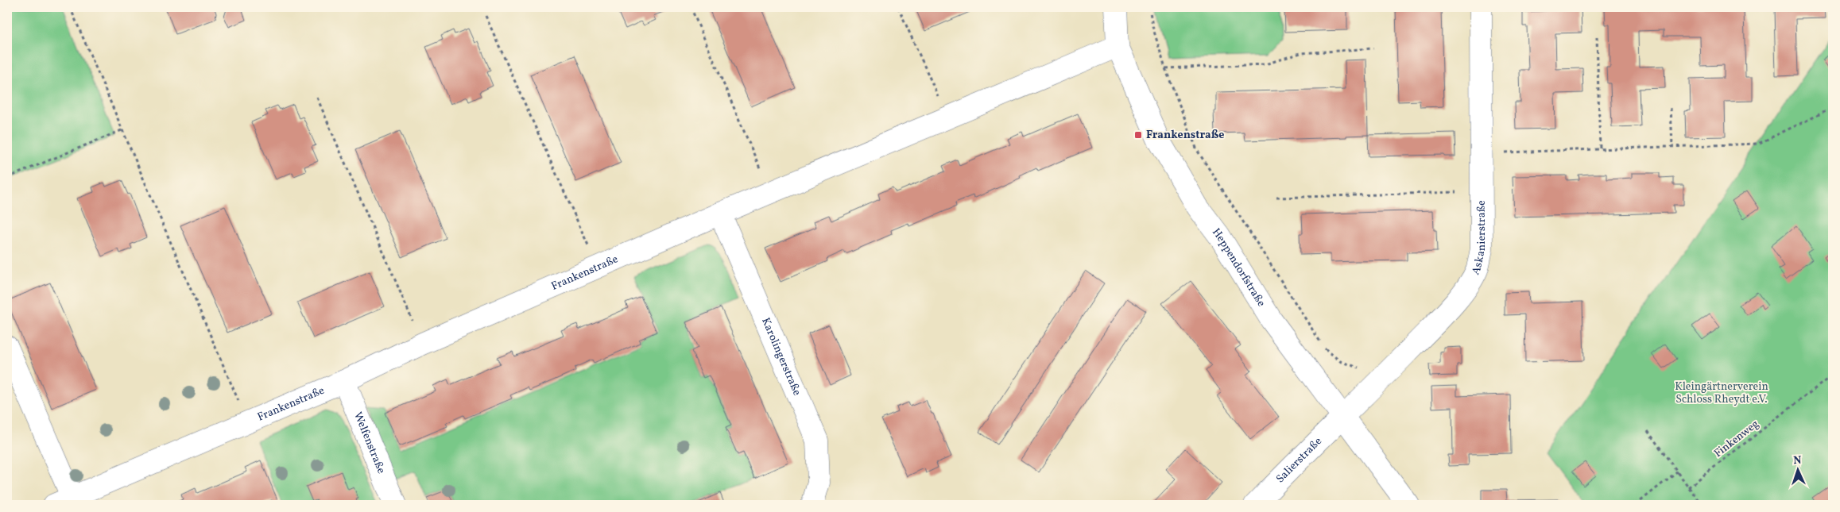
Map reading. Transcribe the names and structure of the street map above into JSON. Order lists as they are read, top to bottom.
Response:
{
  "streets": {
    "street": [
      "Askanierstraße",
      "Heppendorfstraße",
      "Frankenstraße",
      "Karolingerstraße",
      "Welfenstraße",
      "Salierstraße"
    ],
    "path": ["Finkenweg"]
  },
  "crossings": [
    ["Askanierstraße", "Heppendorfstraße"],
    ["Askanierstraße", "Salierstraße"],
    ["Heppendorfstraße", "Frankenstraße"],
    ["Heppendorfstraße", "Salierstraße"],
    ["Frankenstraße", "Karolingerstraße"],
    ["Frankenstraße", "Welfenstraße"]
  ],
  "parks": ["Kleingärtnerverein Schloss Rheydt e.V."],
  "places": {
    "transit": ["Frankenstraße"]
  },
  "north": "top"
}
